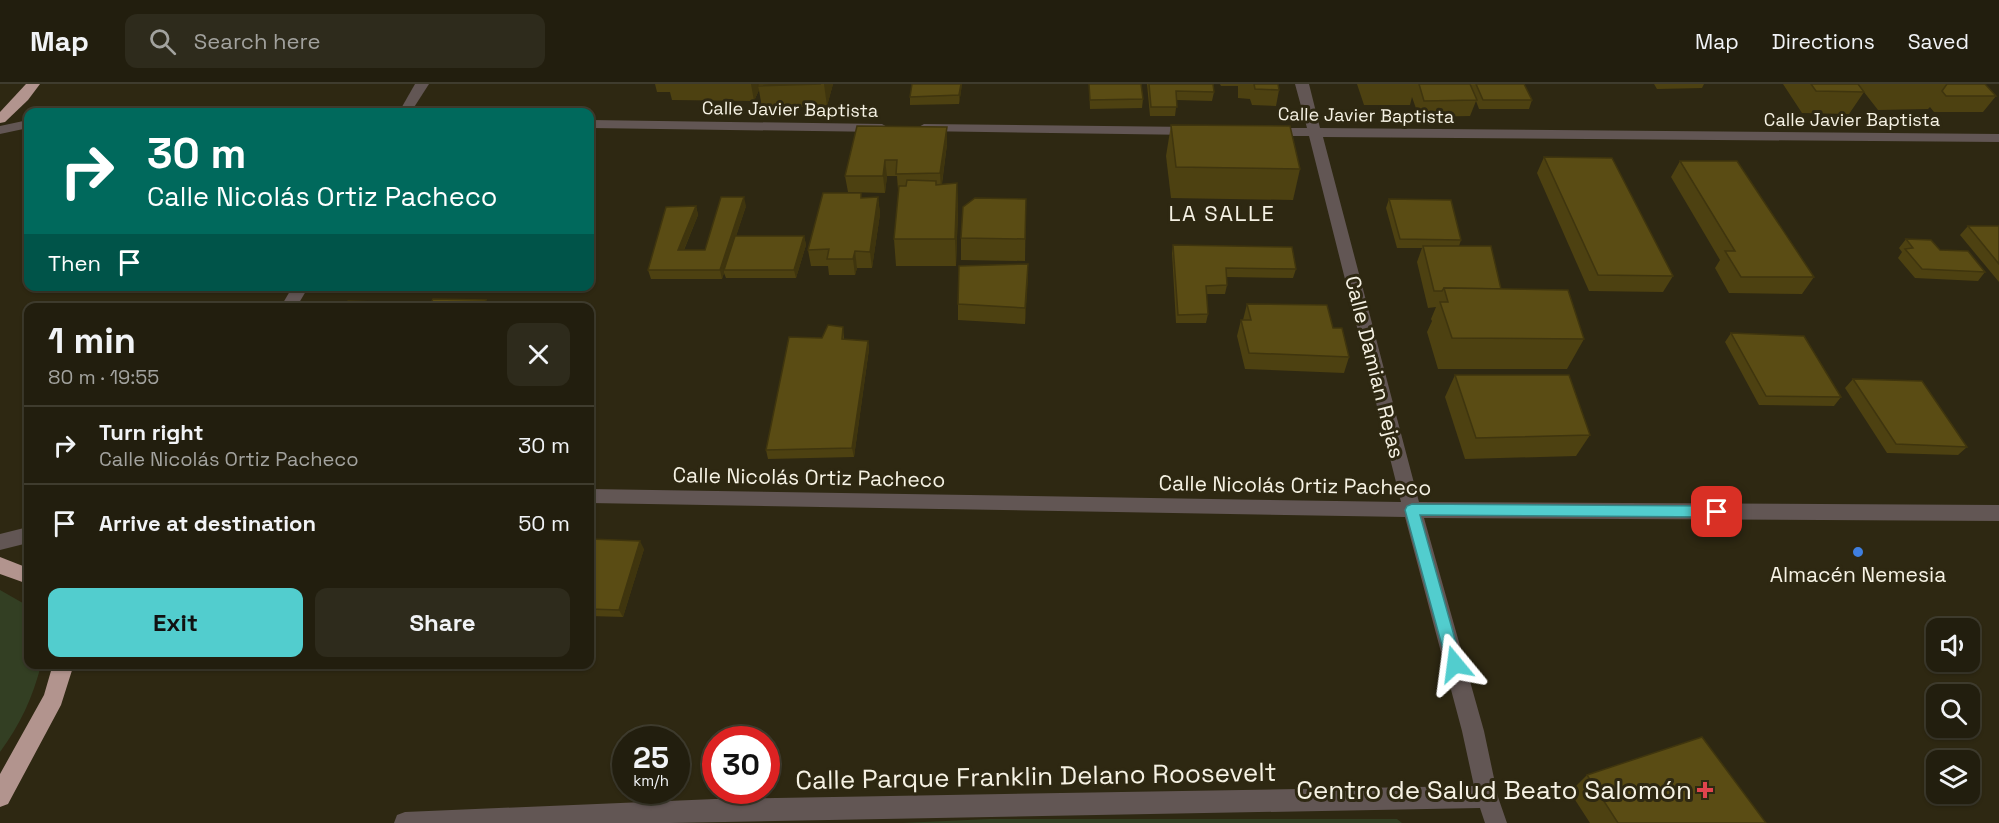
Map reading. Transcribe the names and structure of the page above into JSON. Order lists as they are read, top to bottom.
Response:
{
  "streets": {
    "street": [
      "Calle Javier Baptista",
      "Calle Damian Rejas",
      "Calle Nicolás Ortiz Pacheco",
      "Calle Parque Franklin Delano Roosevelt"
    ]
  },
  "crossings": [
    ["Calle Javier Baptista", "Calle Damian Rejas"],
    ["Calle Damian Rejas", "Calle Nicolás Ortiz Pacheco"],
    ["Calle Damian Rejas", "Calle Parque Franklin Delano Roosevelt"]
  ],
  "districts": ["LA SALLE"],
  "places": {
    "other": ["Almacén Nemesia"],
    "health": ["Centro de Salud Beato Salomón"]
  },
  "page": {
    "header": "Map",
    "search": "Search here",
    "nav": ["Map", "Directions", "Saved"],
    "turn": ["30 m", "Calle Nicolás Ortiz Pacheco"],
    "then": "Then",
    "heading": ["1 min", "80 m · 19:55"],
    "list": [
      {
        "name": "Turn right",
        "note": "Calle Nicolás Ortiz Pacheco",
        "value": "30 m"
      },
      {
        "name": "Arrive at destination",
        "value": "50 m"
      }
    ],
    "buttons": ["Exit", "Share"],
    "speed": "25 km/h",
    "limit": "30"
  }
}
